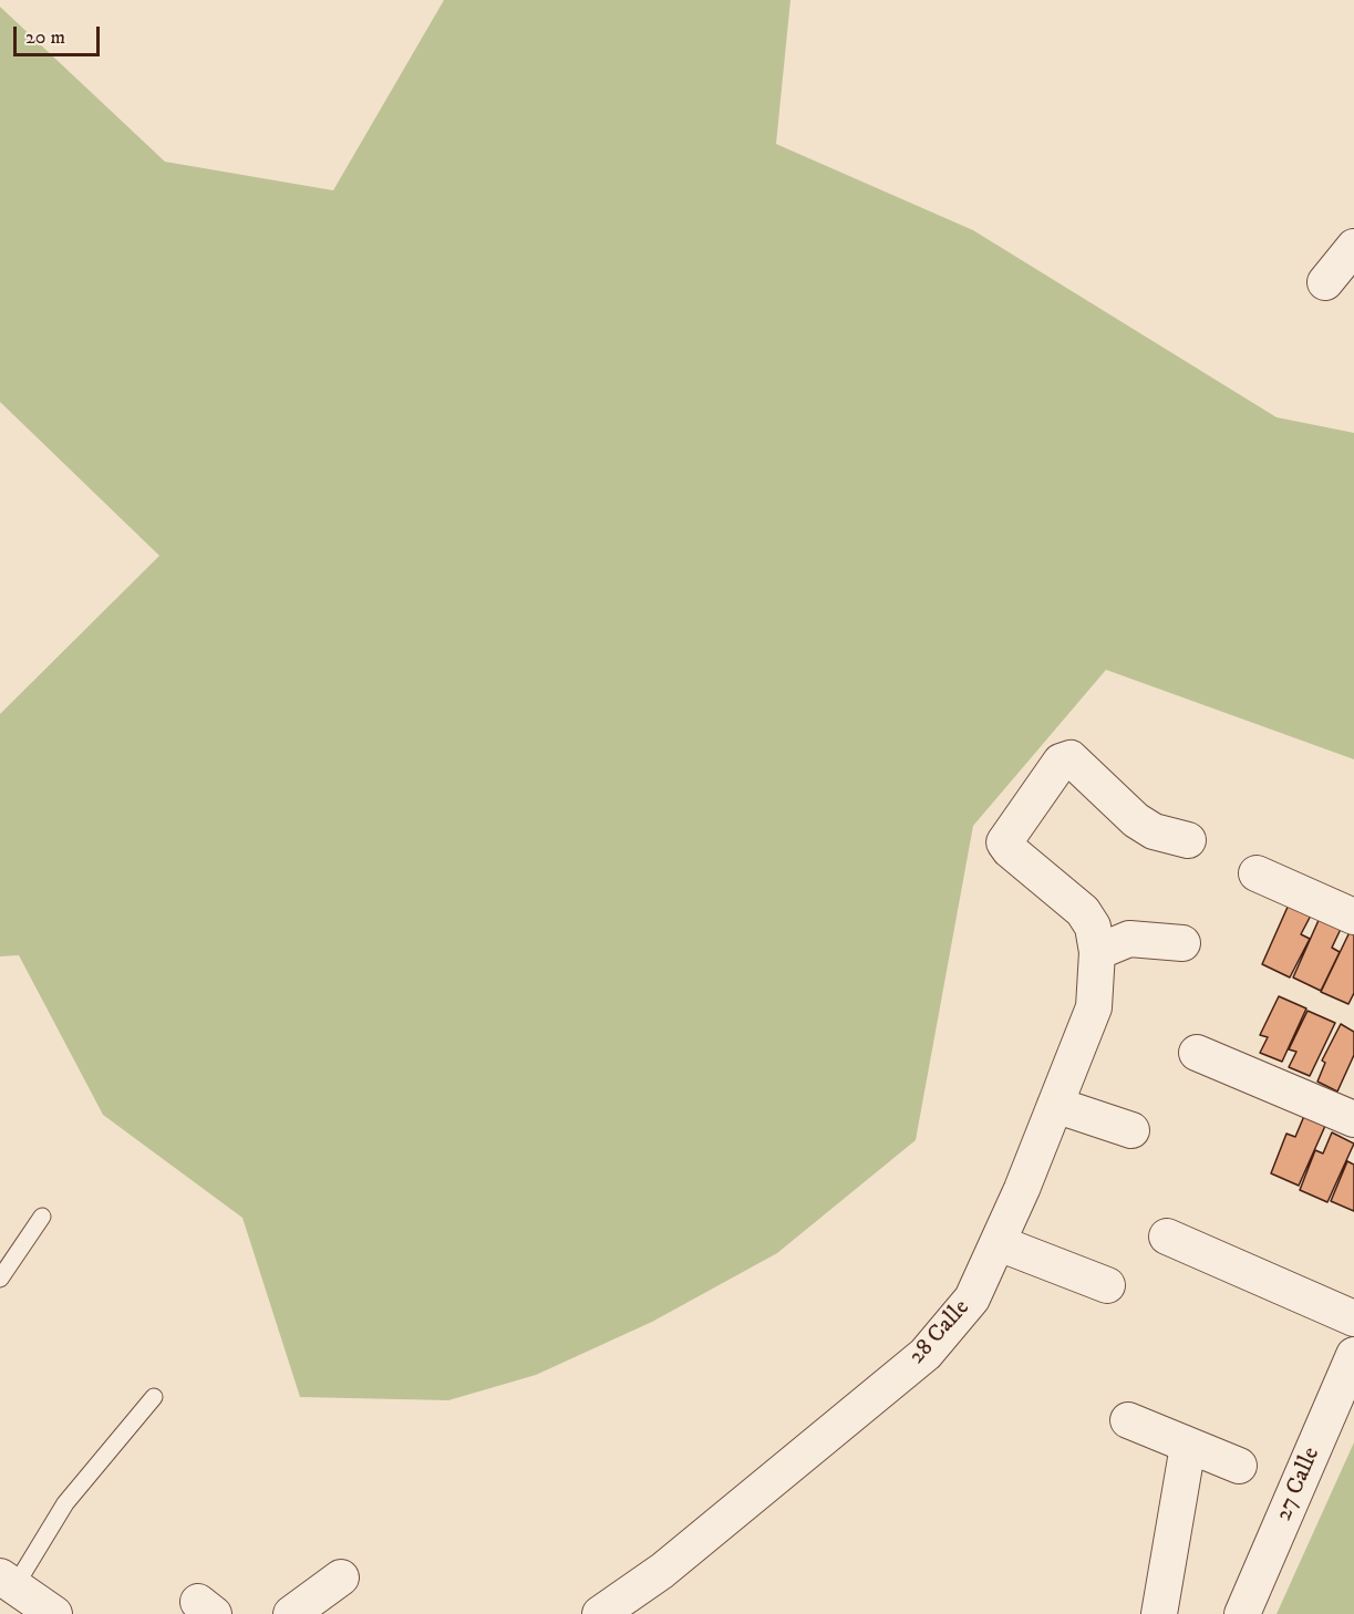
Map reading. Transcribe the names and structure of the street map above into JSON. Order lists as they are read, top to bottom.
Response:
{
  "streets": {
    "street": ["28 Calle", "27 Calle"]
  },
  "scale_bar": "20 m"
}
